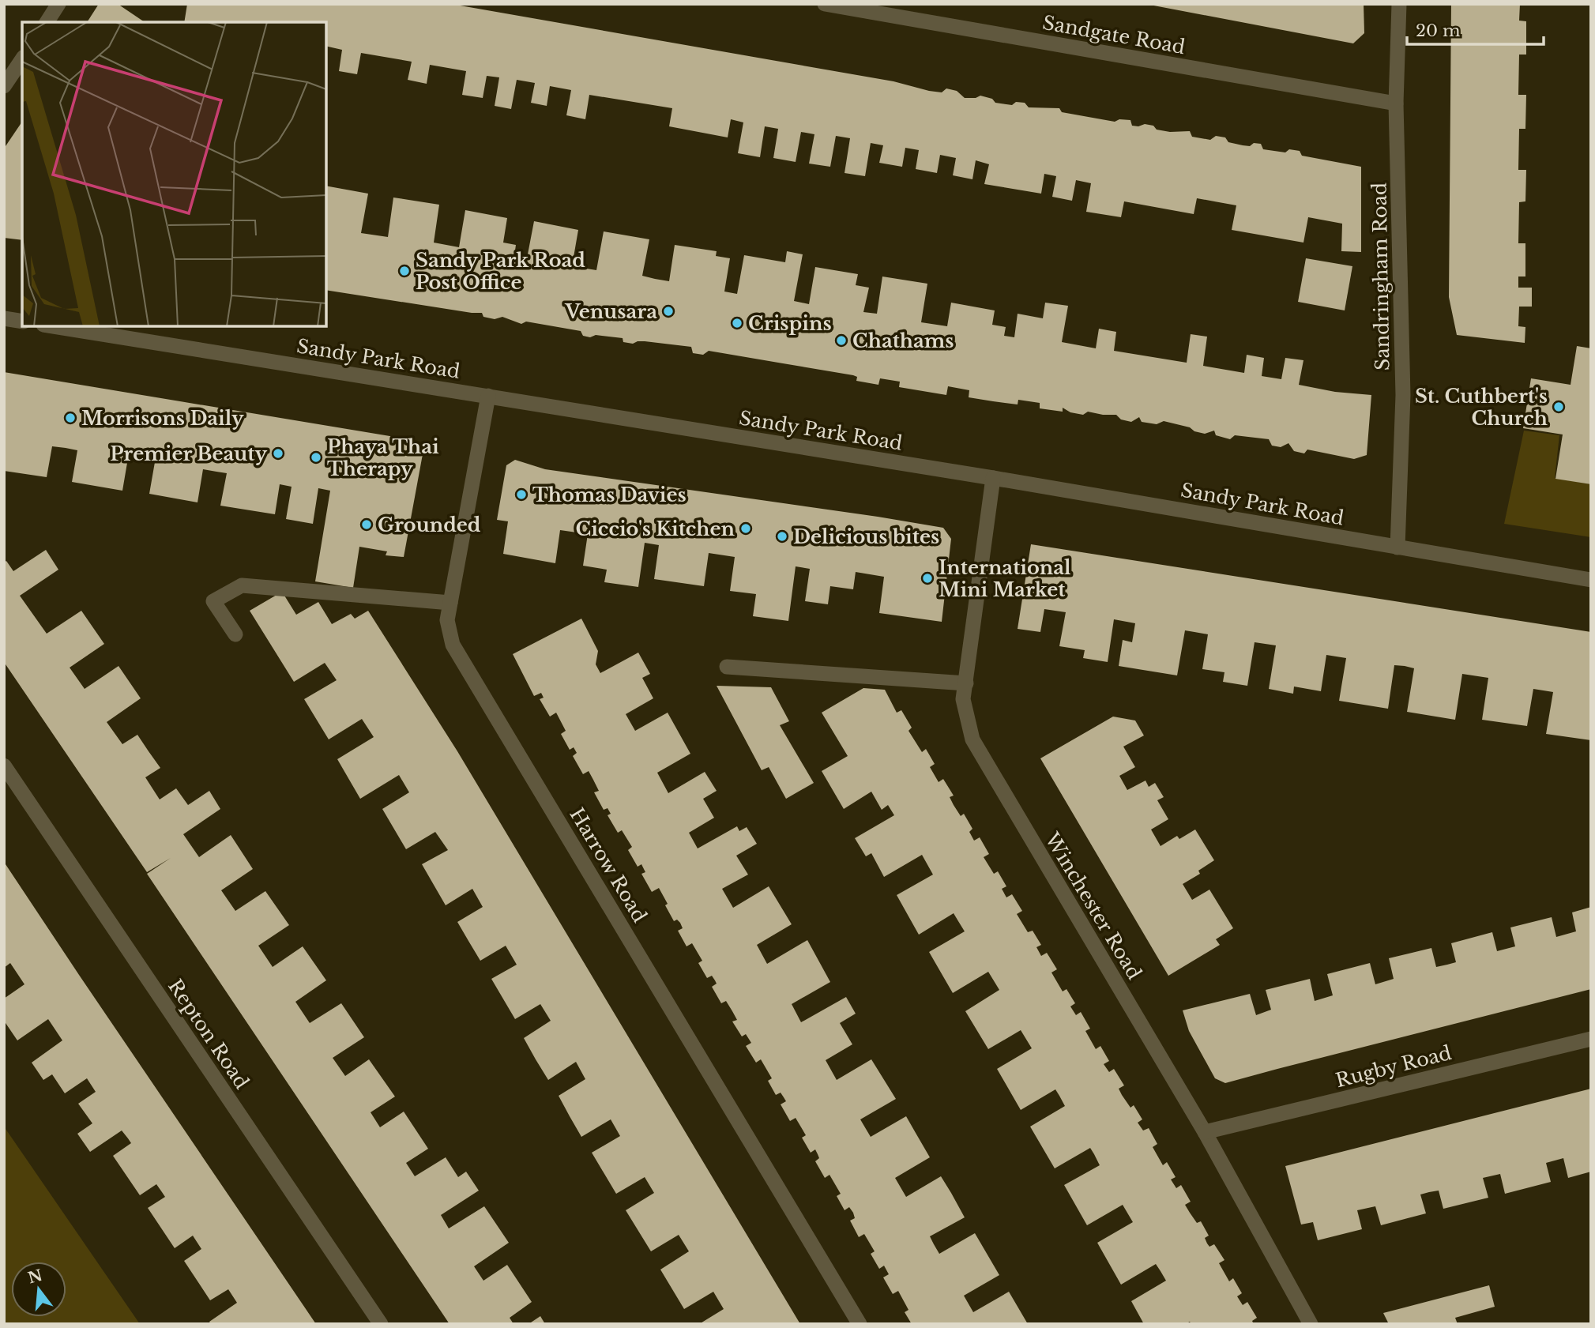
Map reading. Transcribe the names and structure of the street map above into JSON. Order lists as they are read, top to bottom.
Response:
{
  "streets": {
    "street": [
      "Sandgate Road",
      "Sandringham Road",
      "Sandy Park Road",
      "Harrow Road",
      "Winchester Road",
      "Repton Road",
      "Rugby Road"
    ]
  },
  "crossings": [
    ["Sandgate Road", "Sandringham Road"],
    ["Sandringham Road", "Sandy Park Road"],
    ["Sandy Park Road", "Harrow Road"],
    ["Sandy Park Road", "Winchester Road"],
    ["Winchester Road", "Rugby Road"]
  ],
  "places": [
    "Sandy Park Road Post Office",
    "Venusara",
    "Crispins",
    "Chathams",
    "St. Cuthbert's Church",
    "Morrisons Daily",
    "Premier Beauty",
    "Phaya Thai Therapy",
    "Thomas Davies",
    "Grounded",
    "Ciccio's Kitchen",
    "Delicious bites",
    "International Mini Market"
  ],
  "scale_bar": "20 m",
  "north": "top"
}
